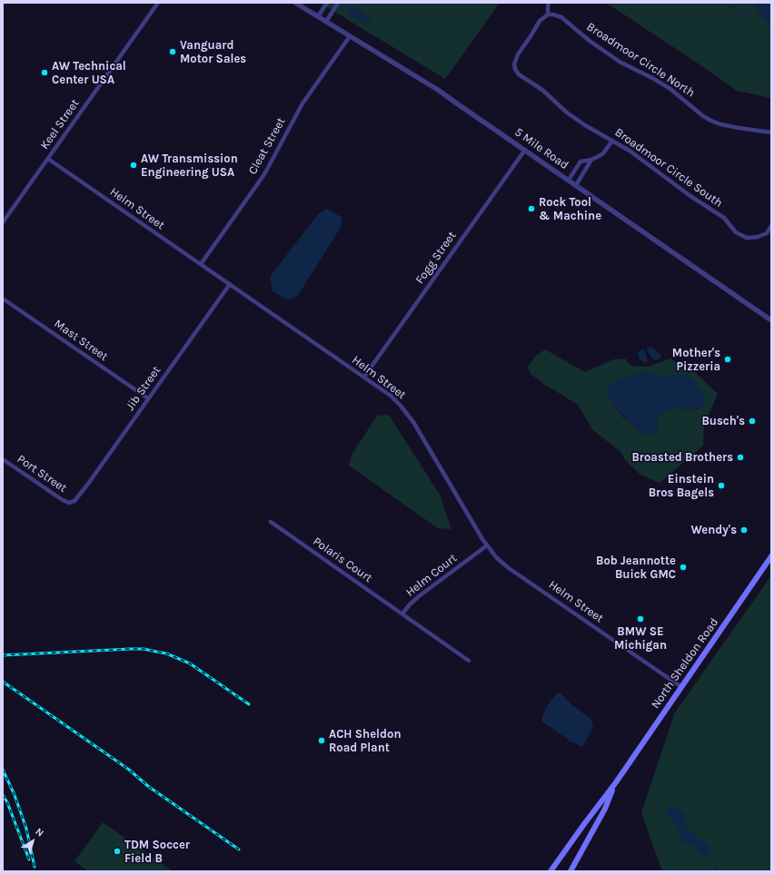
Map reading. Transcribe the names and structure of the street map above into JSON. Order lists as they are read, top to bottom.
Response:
{
  "streets": {
    "main road": ["North Sheldon Road"],
    "street": [
      "Broadmoor Circle North",
      "Keel Street",
      "Cleat Street",
      "5 Mile Road",
      "Broadmoor Circle South",
      "Helm Street",
      "Fogg Street",
      "Mast Street",
      "Jib Street",
      "Port Street",
      "Polaris Court",
      "Helm Court"
    ]
  },
  "crossings": [
    ["Broadmoor Circle North", "Broadmoor Circle South"],
    ["Keel Street", "Helm Street"],
    ["Cleat Street", "5 Mile Road"],
    ["Cleat Street", "Helm Street"],
    ["5 Mile Road", "Fogg Street"],
    ["Helm Street", "Fogg Street"],
    ["Helm Street", "Jib Street"],
    ["Helm Street", "Helm Court"],
    ["Helm Street", "North Sheldon Road"],
    ["Mast Street", "Jib Street"],
    ["Jib Street", "Port Street"],
    ["Polaris Court", "Helm Court"]
  ],
  "places": [
    "Vanguard Motor Sales",
    "AW Technical Center USA",
    "AW Transmission Engineering USA",
    "Rock Tool & Machine",
    "Mother's Pizzeria",
    "Busch's",
    "Broasted Brothers",
    "Einstein Bros Bagels",
    "Wendy's",
    "Bob Jeannotte Buick GMC",
    "BMW SE Michigan",
    "ACH Sheldon Road Plant",
    "TDM Soccer Field B"
  ],
  "north": "top right"
}
